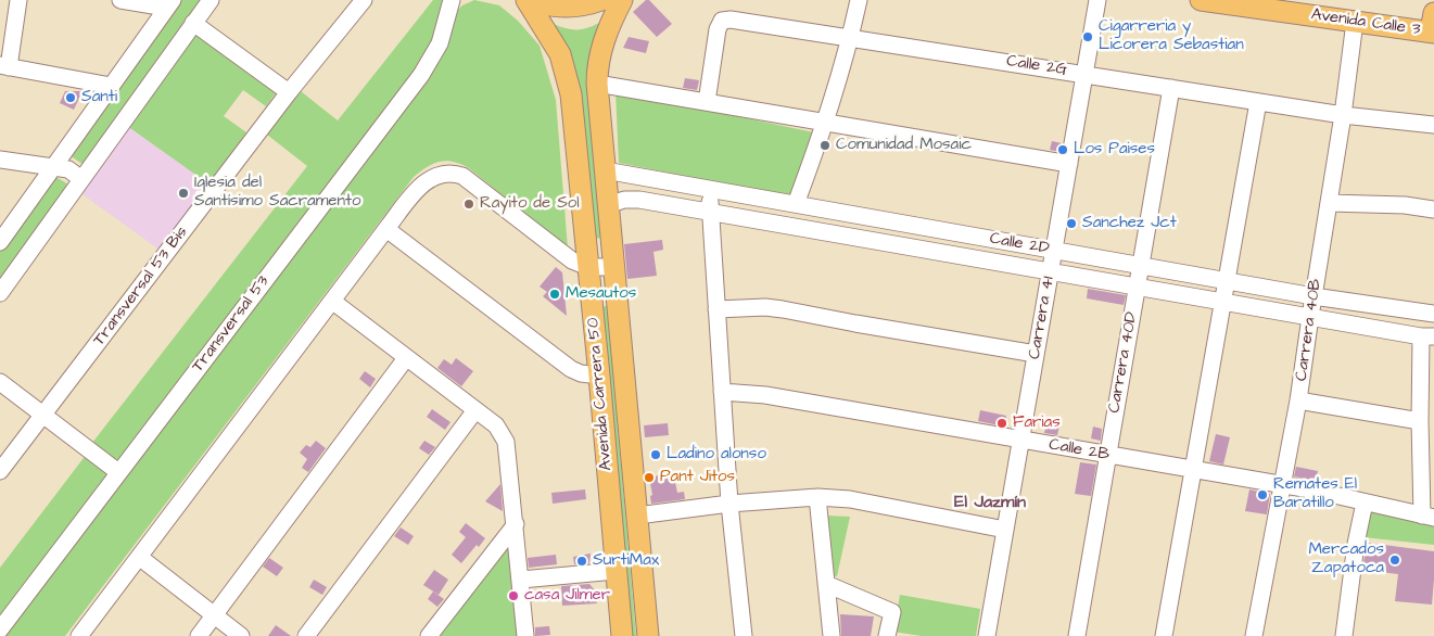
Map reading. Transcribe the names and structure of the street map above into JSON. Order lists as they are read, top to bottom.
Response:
{
  "streets": {
    "main road": ["Avenida Calle 3", "Avenida Carrera 50"],
    "street": [
      "Calle 2G",
      "Calle 2D",
      "Transversal 53 Bis",
      "Carrera 41",
      "Transversal 53",
      "Carrera 40B",
      "Carrera 40D",
      "Calle 2B"
    ]
  },
  "crossings": [
    ["Avenida Calle 3", "Carrera 40B"],
    ["Calle 2G", "Carrera 41"],
    ["Calle 2G", "Carrera 40B"],
    ["Calle 2G", "Carrera 40D"],
    ["Calle 2D", "Carrera 41"],
    ["Calle 2D", "Carrera 40B"],
    ["Calle 2D", "Carrera 40D"],
    ["Calle 2D", "Avenida Carrera 50"],
    ["Carrera 41", "Calle 2B"],
    ["Carrera 40B", "Calle 2B"],
    ["Carrera 40D", "Calle 2B"]
  ],
  "districts": ["El Jazmín"],
  "places": [
    "Cigarreria y Licorera Sebastian",
    "Santi",
    "Comunidad Mosaic",
    "Los Paises",
    "Iglesia del Santísimo Sacramento",
    "Rayito de Sol",
    "Sanchez Jct",
    "Mesautos",
    "Farias",
    "Ladino alonso",
    "Pant Jitos",
    "Remates El Baratillo",
    "Mercados Zapatoca",
    "SurtiMax",
    "casa Jilmer"
  ]
}
